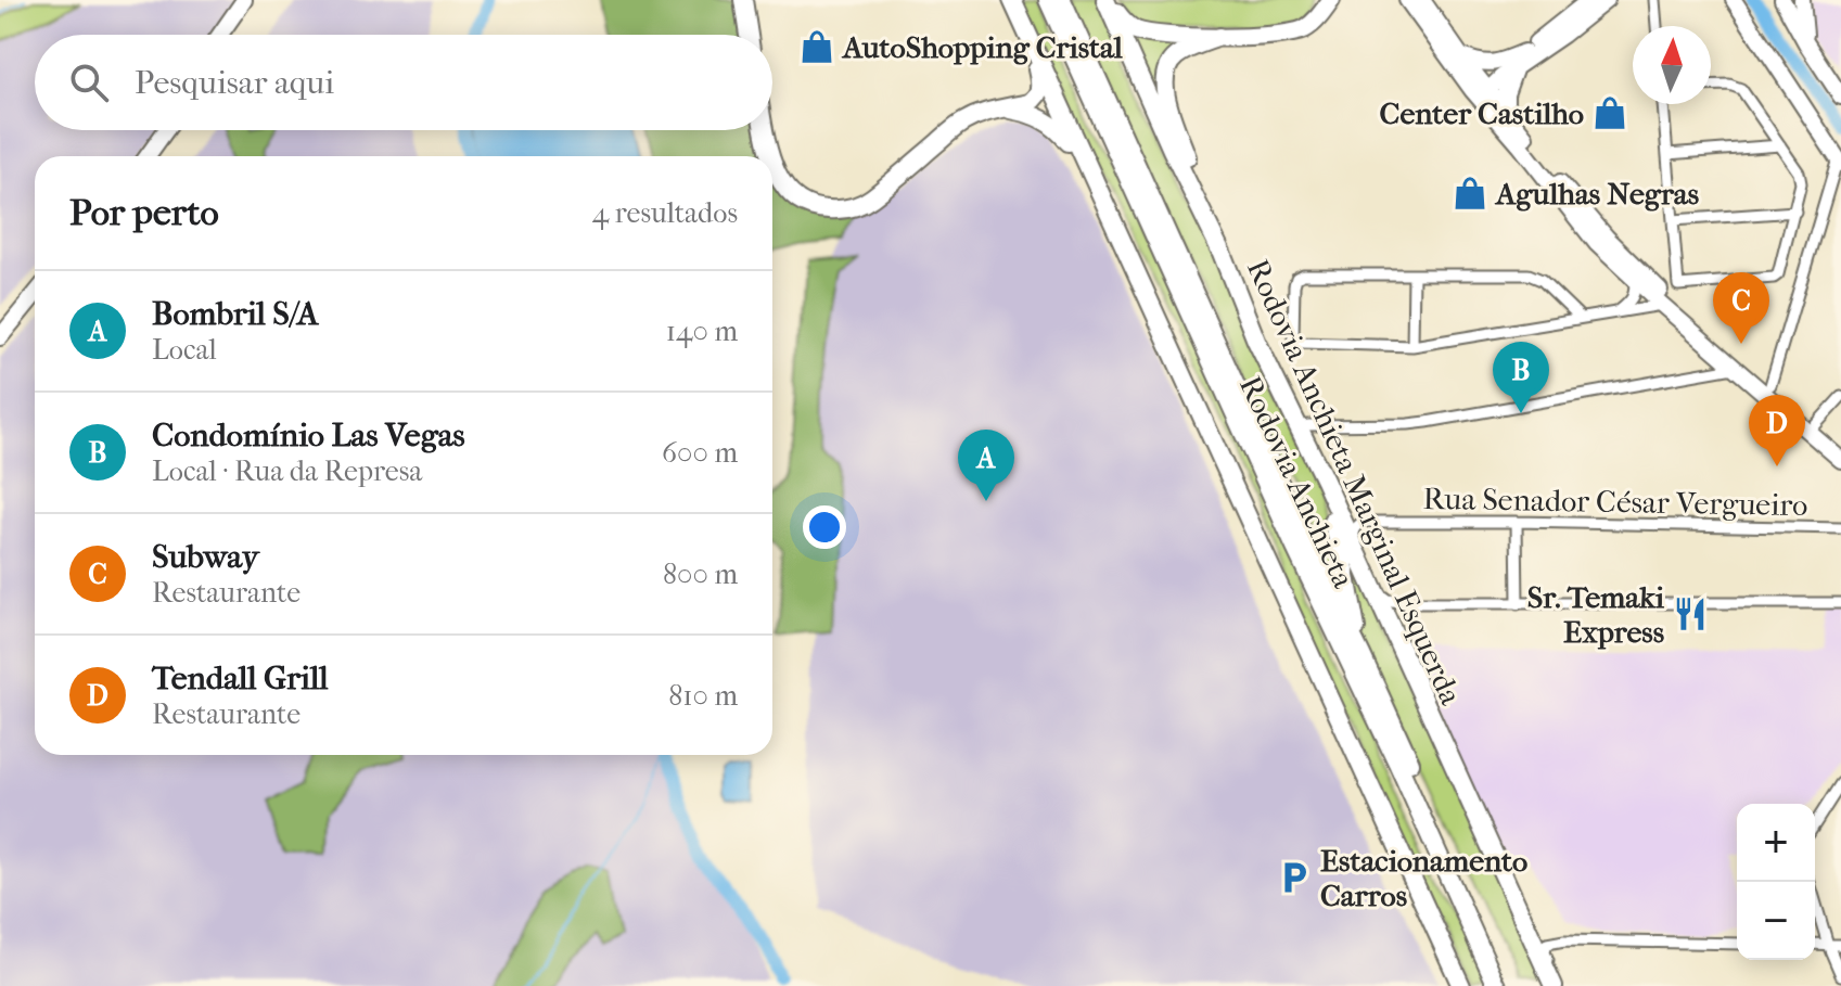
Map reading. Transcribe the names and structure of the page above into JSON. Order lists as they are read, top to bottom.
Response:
{
  "streets": {
    "highway": ["Rodovia Anchieta", "Rodovia Anchieta Marginal Esquerda"],
    "street": ["Rua Senador César Vergueiro"]
  },
  "crossings": [
    ["Rodovia Anchieta Marginal Esquerda", "Rua Senador César Vergueiro"]
  ],
  "places": {
    "shop": ["AutoShopping Cristal", "Center Castilho", "Agulhas Negras"],
    "restaurant": ["Sr. Temaki Express"],
    "parking": ["Estacionamento Carros"]
  },
  "north": "top",
  "page": {
    "search": "Pesquisar aqui",
    "heading": ["Por perto", "4 resultados"],
    "list": [
      {
        "mark": "A",
        "name": "Bombril S/A",
        "note": "Local",
        "value": "140 m"
      },
      {
        "mark": "B",
        "name": "Condomínio Las Vegas",
        "note": "Local · Rua da Represa",
        "value": "600 m"
      },
      {
        "mark": "C",
        "name": "Subway",
        "note": "Restaurante",
        "value": "800 m"
      },
      {
        "mark": "D",
        "name": "Tendall Grill",
        "note": "Restaurante",
        "value": "810 m"
      }
    ],
    "pins": [
      "C",
      "B",
      "D",
      "A"
    ],
    "map_buttons": ["+", "−"]
  }
}
